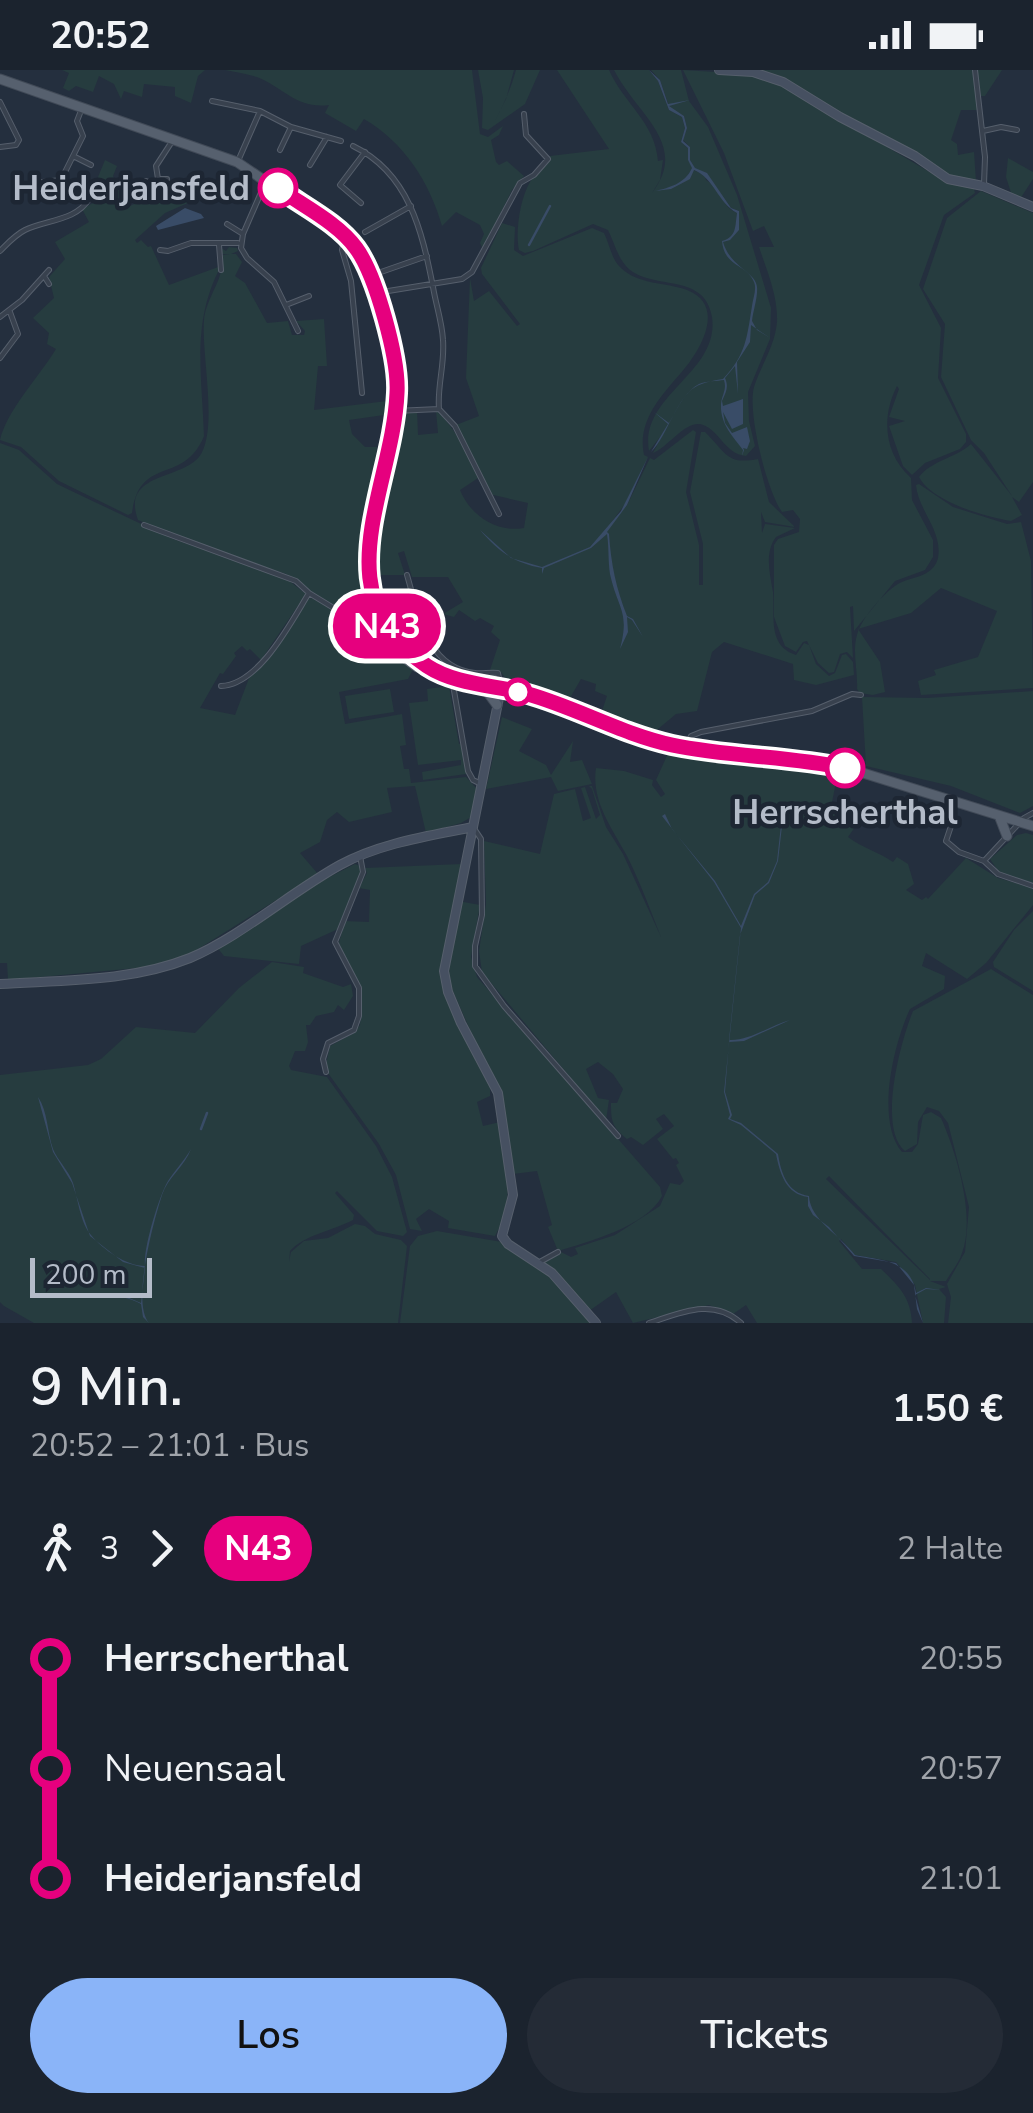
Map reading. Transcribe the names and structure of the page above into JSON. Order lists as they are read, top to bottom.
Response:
{
  "places": ["Heiderjansfeld", "Herrscherthal"],
  "lines": ["bus line N43"],
  "scale_bar": "200 m",
  "page": {
    "status": "20:52",
    "on_map": "N43",
    "scale": "200 m",
    "heading": ["9 Min.", "20:52 – 21:01 · Bus", "1.50 €"],
    "legs": ["3", "N43", "2 Halte"],
    "list": [
      {
        "name": "Herrscherthal",
        "value": "20:55"
      },
      {
        "name": "Neuensaal",
        "value": "20:57"
      },
      {
        "name": "Heiderjansfeld",
        "value": "21:01"
      }
    ],
    "buttons": ["Los", "Tickets"]
  }
}
